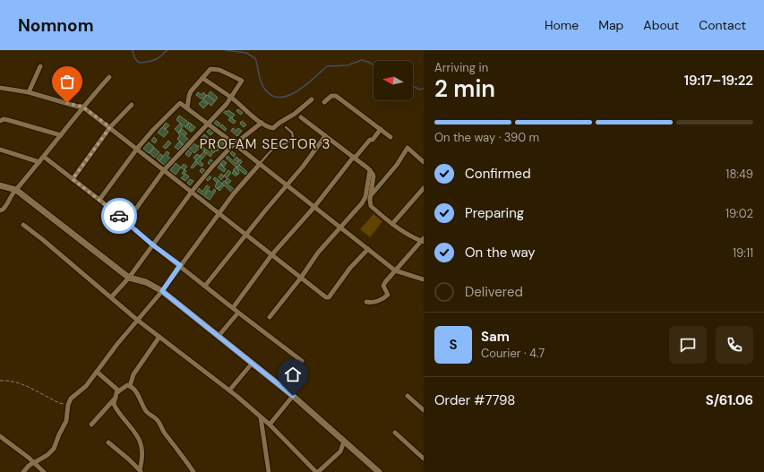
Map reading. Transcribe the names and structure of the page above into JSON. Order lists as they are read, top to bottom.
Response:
{
  "districts": ["PROFAM SECTOR 3"],
  "north": "left",
  "page": {
    "header": "Nomnom",
    "nav": [
      "Home",
      "Map",
      "About",
      "Contact"
    ],
    "heading": ["2 min", "Arriving in", "19:17–19:22"],
    "panel": [
      "Sam",
      "Courier · 4.7",
      "Order #7798",
      "S/61.06"
    ],
    "bar": "On the way · 390 m",
    "list": [
      ["Confirmed", "18:49"],
      ["Preparing", "19:02"],
      ["On the way", "19:11"],
      "Delivered"
    ],
    "round": "S"
  }
}
